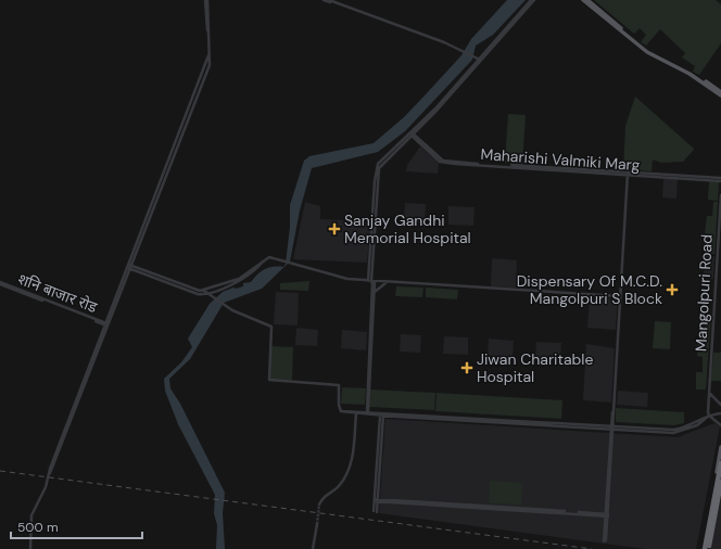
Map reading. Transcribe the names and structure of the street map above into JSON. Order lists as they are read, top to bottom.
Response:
{
  "streets": {
    "street": ["Maharishi Valmiki Marg", "शनि बाजार रोड", "Mangolpuri Road"]
  },
  "places": {
    "health": ["Sanjay Gandhi Memorial Hospital", "Dispensary Of M.C.D. Mangolpuri S Block", "Jiwan Charitable Hospital"]
  },
  "scale_bar": "500 m"
}
